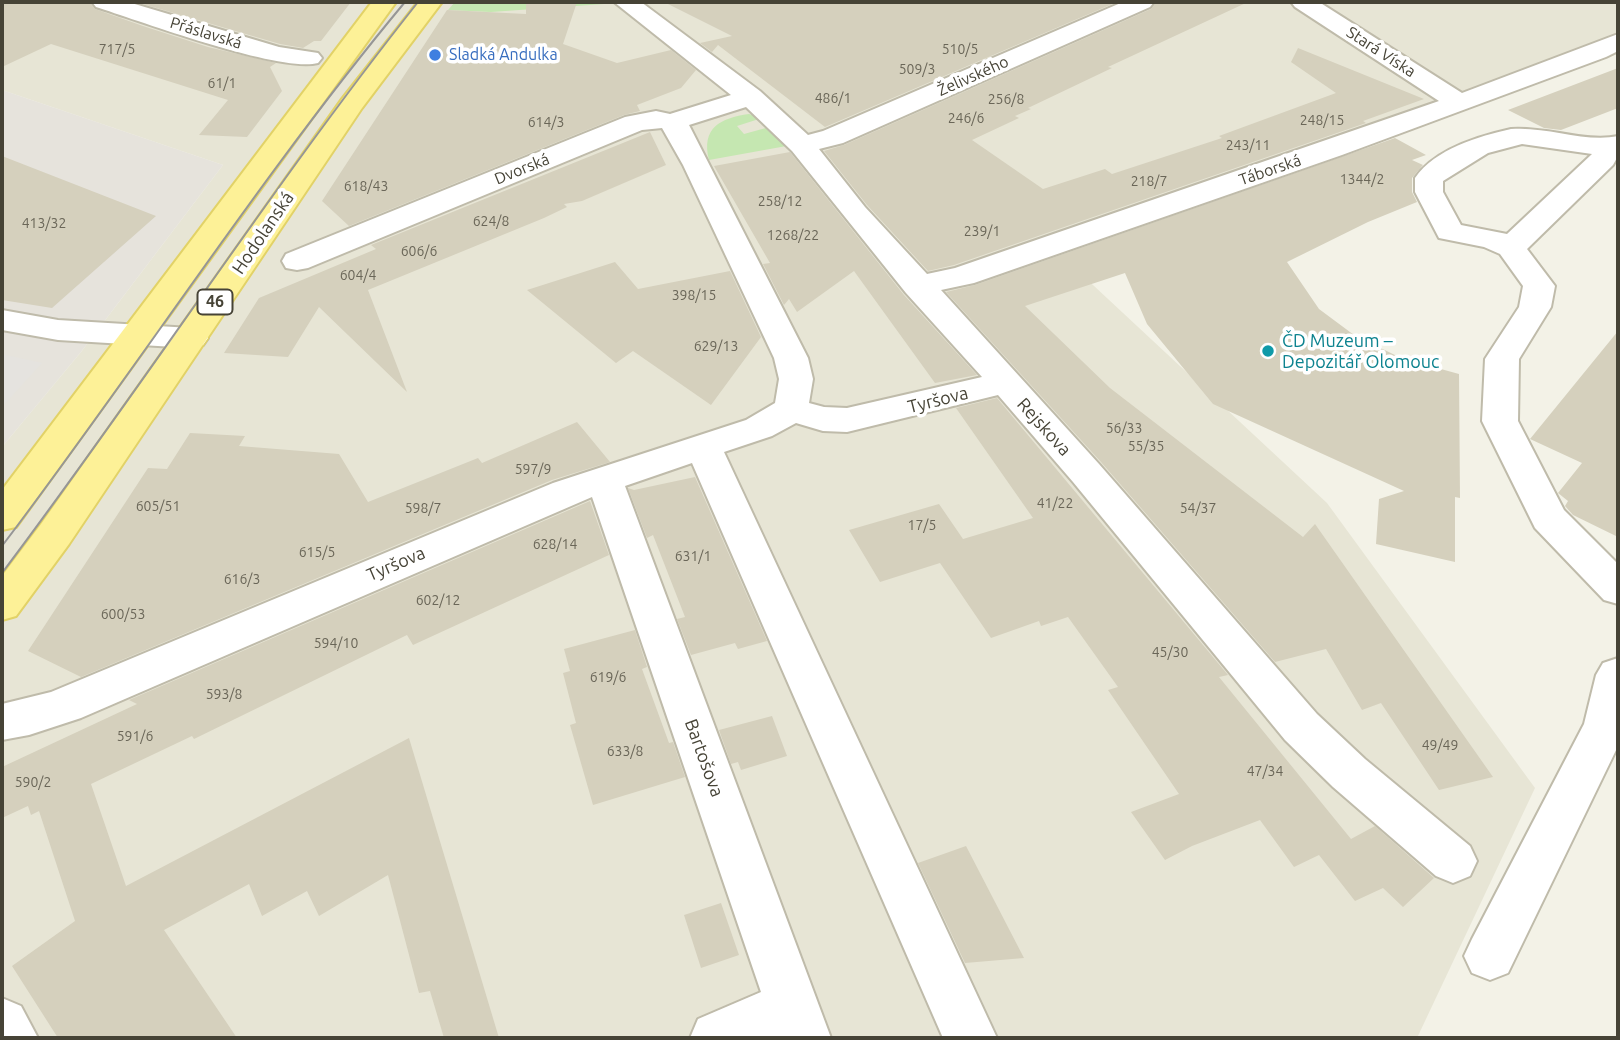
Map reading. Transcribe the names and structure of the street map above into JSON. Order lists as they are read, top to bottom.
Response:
{
  "streets": {
    "main road": ["Hodolanská", "46"],
    "street": [
      "Přáslavská",
      "Stará Víska",
      "Želivského",
      "Dvorská",
      "Táborská",
      "Tyršova",
      "Rejskova",
      "Bartošova"
    ]
  },
  "crossings": [
    ["Stará Víska", "Táborská"],
    ["Želivského", "Rejskova"],
    ["Dvorská", "Rejskova"],
    ["Táborská", "Rejskova"],
    ["Tyršova", "Rejskova"],
    ["Tyršova", "Bartošova"]
  ],
  "places": ["Sladká Andulka", "ČD Muzeum – Depozitář Olomouc"],
  "house_numbers": [
    "717/5",
    "510/5",
    "509/3",
    "61/1",
    "486/1",
    "256/8",
    "246/6",
    "248/15",
    "614/3",
    "243/11",
    "1344/2",
    "218/7",
    "618/43",
    "258/12",
    "624/8",
    "413/32",
    "239/1",
    "1268/22",
    "606/6",
    "604/4",
    "398/15",
    "629/13",
    "56/33",
    "55/35",
    "597/9",
    "41/22",
    "605/51",
    "598/7",
    "54/37",
    "17/5",
    "628/14",
    "615/5",
    "631/1",
    "616/3",
    "602/12",
    "600/53",
    "594/10",
    "45/30",
    "619/6",
    "593/8",
    "591/6",
    "49/49",
    "633/8",
    "47/34",
    "590/2"
  ]
}
